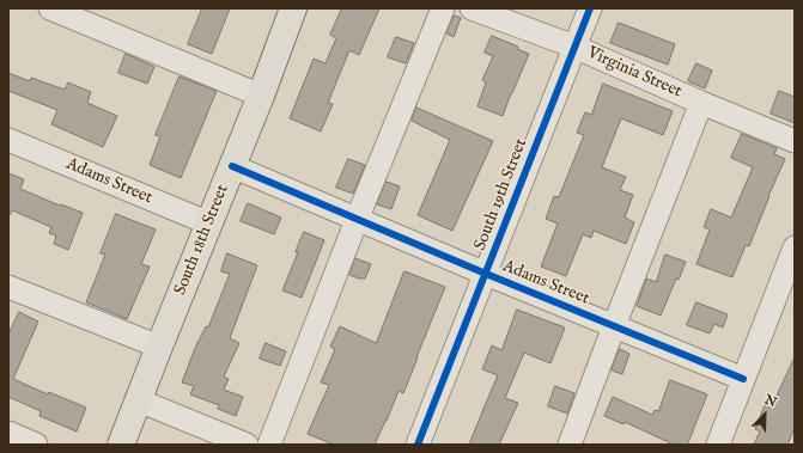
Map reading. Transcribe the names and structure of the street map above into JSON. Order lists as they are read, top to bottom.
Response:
{
  "streets": {
    "main road": ["South 18th Street"],
    "street": ["Virginia Street", "Adams Street", "South 19th Street"]
  },
  "crossings": [
    ["Virginia Street", "South 19th Street"],
    ["Adams Street", "South 19th Street"],
    ["Adams Street", "South 18th Street"]
  ],
  "north": "top right"
}
